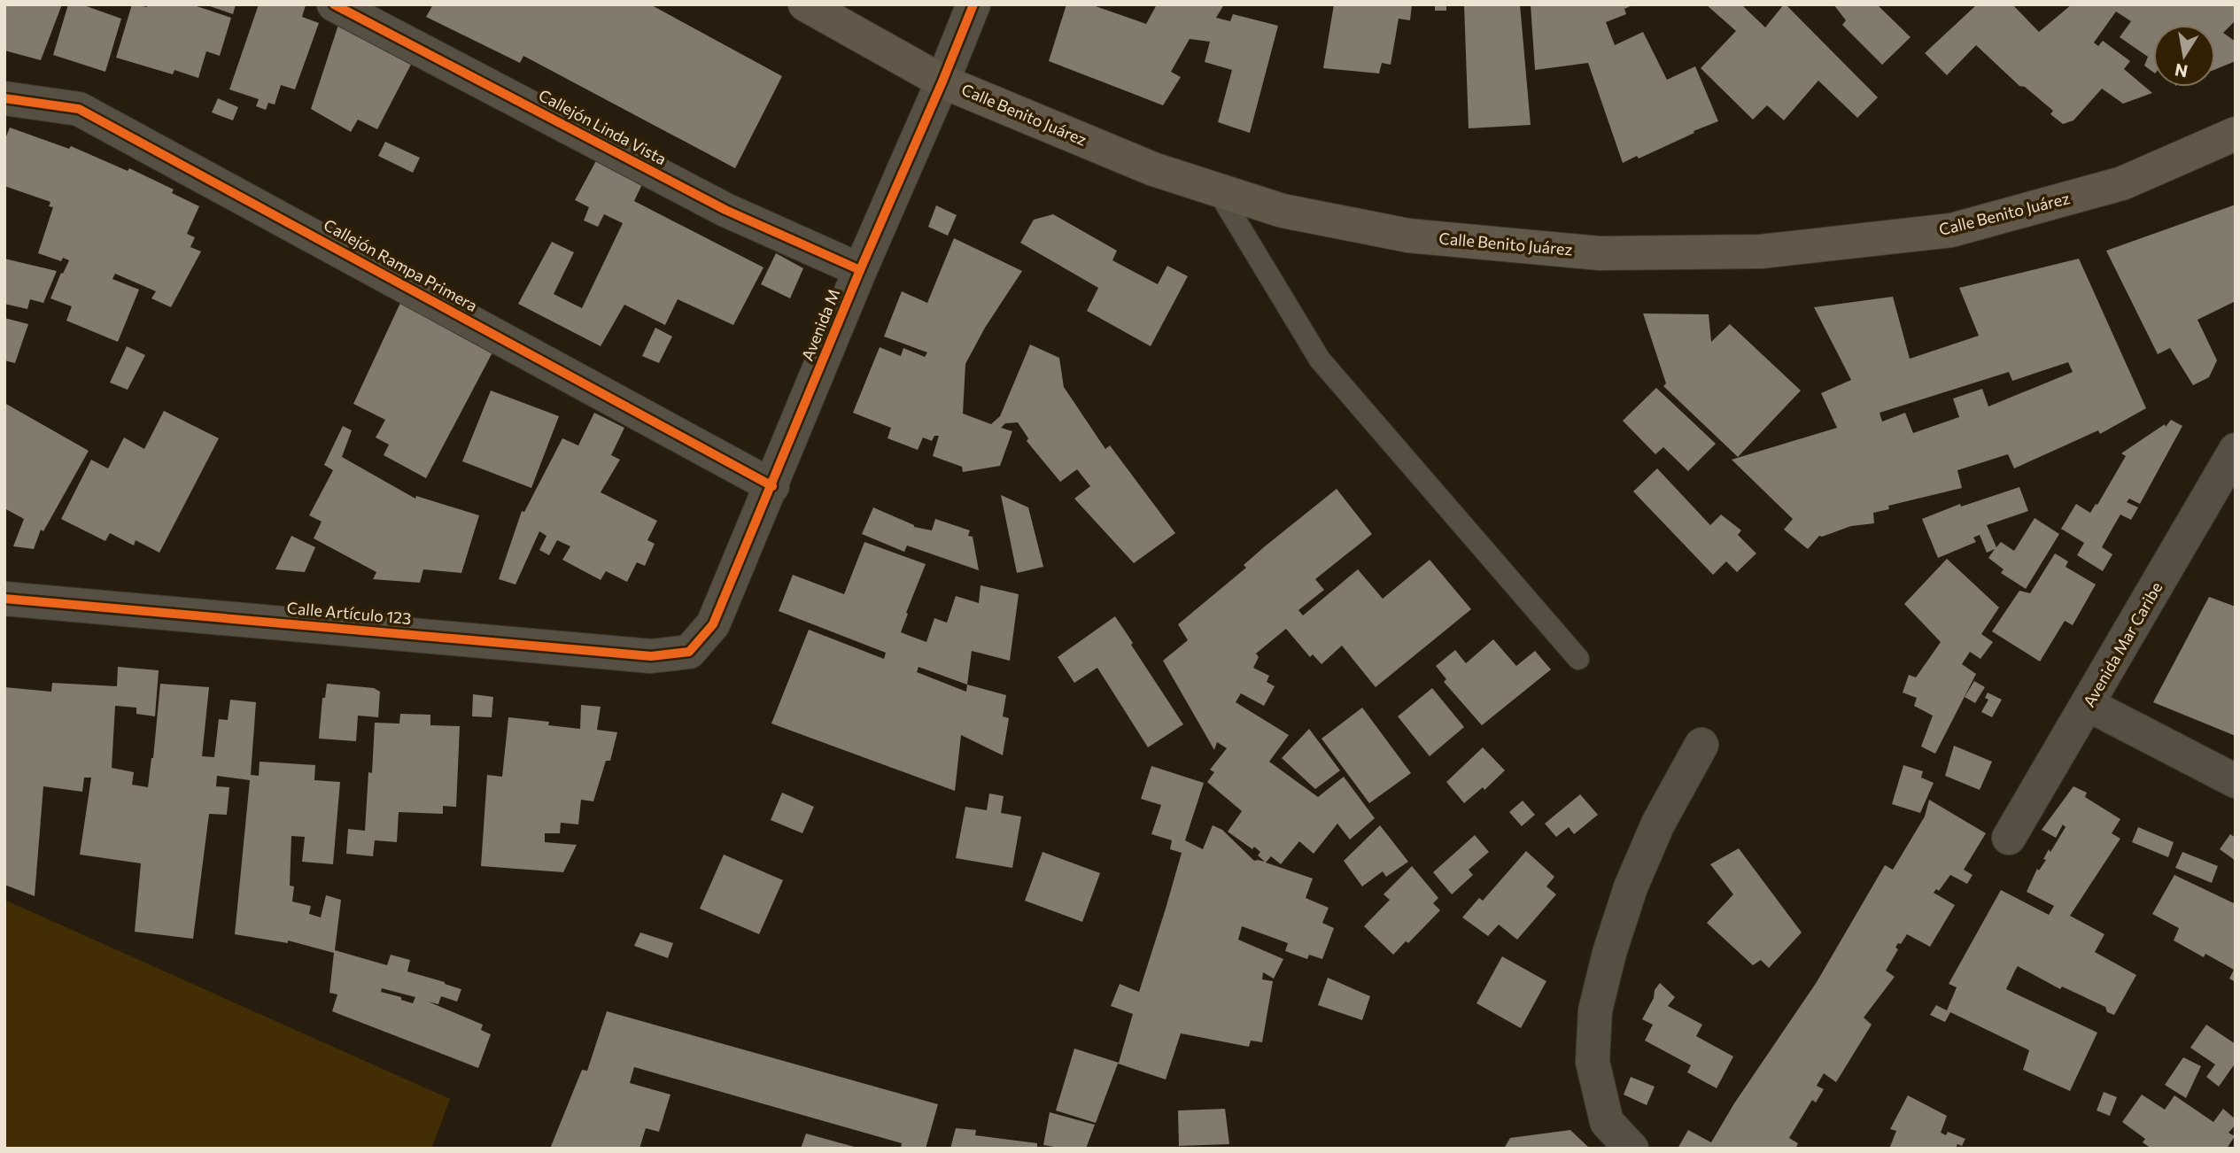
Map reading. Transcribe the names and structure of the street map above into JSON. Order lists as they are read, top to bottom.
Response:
{
  "streets": {
    "main road": ["Calle Benito Juárez"],
    "street": [
      "Callejón Linda Vista",
      "Callejón Rampa Primera",
      "Avenida M",
      "Calle Artículo 123",
      "Avenida Mar Caribe"
    ]
  },
  "crossings": [
    ["Calle Benito Juárez", "Avenida M"],
    ["Callejón Linda Vista", "Avenida M"],
    ["Callejón Rampa Primera", "Avenida M"],
    ["Avenida M", "Calle Artículo 123"]
  ],
  "north": "bottom"
}
